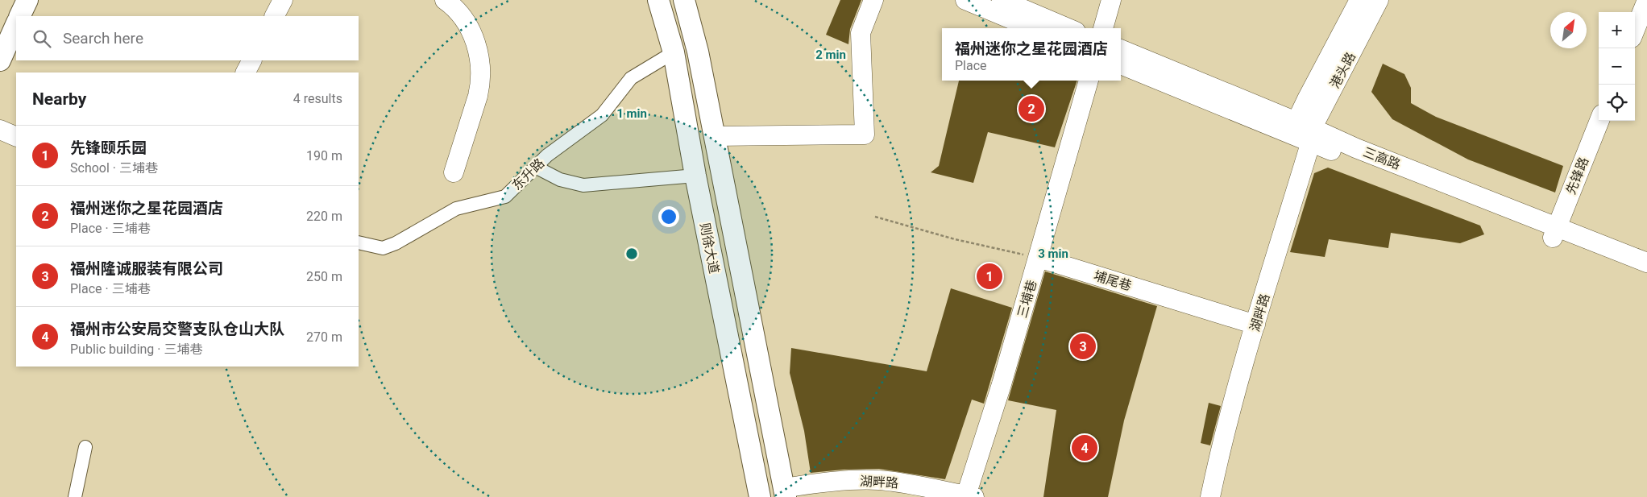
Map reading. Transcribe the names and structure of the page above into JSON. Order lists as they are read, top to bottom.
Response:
{
  "streets": {
    "main road": ["则徐大道"],
    "street": [
      "港头路",
      "三高路",
      "东升路",
      "先锋路",
      "埔尾巷",
      "三埔巷",
      "湖畔路"
    ]
  },
  "crossings": [
    ["港头路", "三高路"],
    ["港头路", "湖畔路"],
    ["三高路", "先锋路"],
    ["三高路", "湖畔路"],
    ["东升路", "则徐大道"],
    ["则徐大道", "湖畔路"],
    ["埔尾巷", "三埔巷"],
    ["埔尾巷", "湖畔路"],
    ["三埔巷", "湖畔路"]
  ],
  "north": "top right",
  "page": {
    "map_buttons": ["+", "−"],
    "search": "Search here",
    "popup": ["福州迷你之星花园酒店", "Place"],
    "heading": ["Nearby", "4 results"],
    "pins": [
      "2",
      "1",
      "3",
      "4"
    ],
    "list": [
      {
        "mark": "1",
        "name": "先锋颐乐园",
        "note": "School · 三埔巷",
        "value": "190 m"
      },
      {
        "mark": "2",
        "name": "福州迷你之星花园酒店",
        "note": "Place · 三埔巷",
        "value": "220 m"
      },
      {
        "mark": "3",
        "name": "福州隆诚服装有限公司",
        "note": "Place · 三埔巷",
        "value": "250 m"
      },
      {
        "mark": "4",
        "name": "福州市公安局交警支队仓山大队",
        "note": "Public building · 三埔巷",
        "value": "270 m"
      }
    ]
  },
  "rings": ["2 min", "1 min", "3 min"]
}
